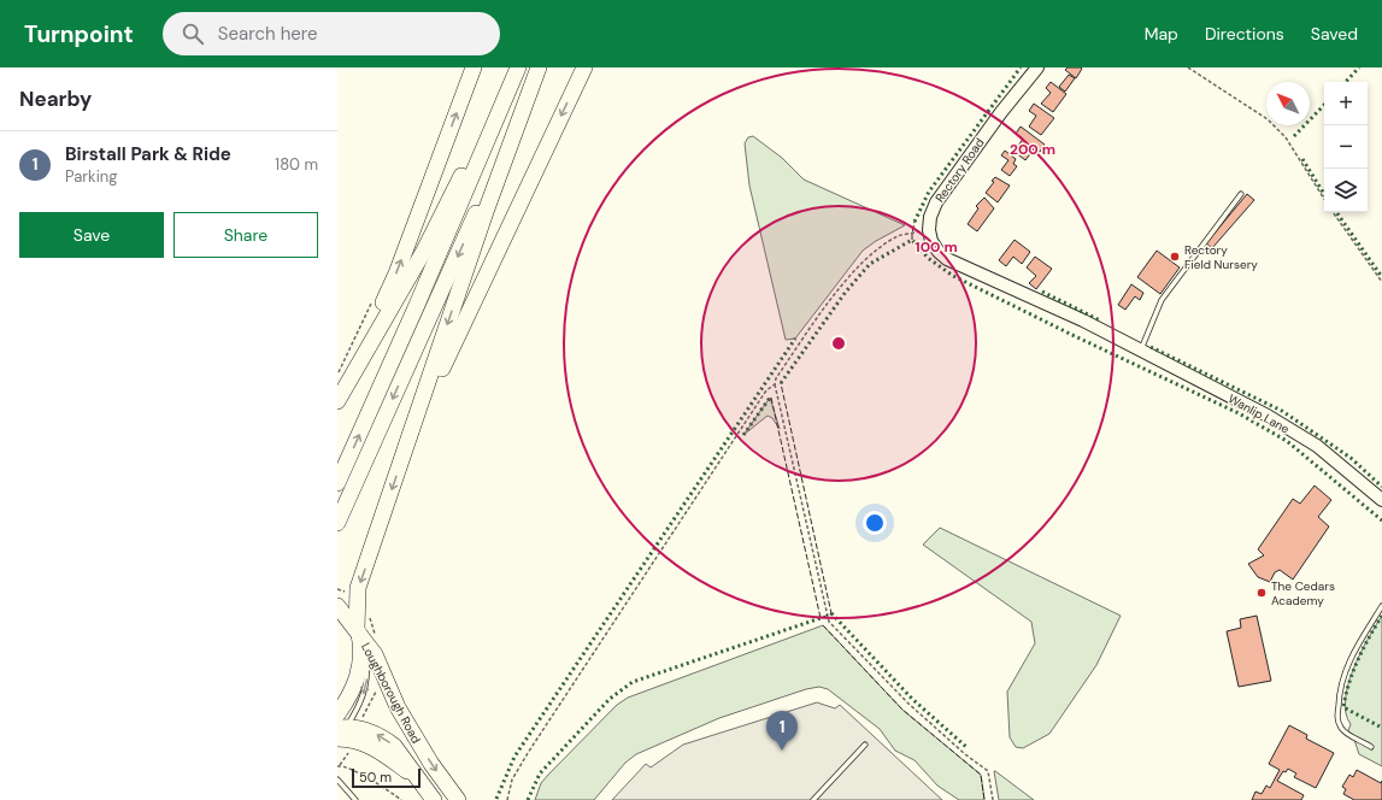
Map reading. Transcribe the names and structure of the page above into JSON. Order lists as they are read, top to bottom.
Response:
{
  "streets": {
    "highway": ["Loughborough Road"],
    "street": ["Rectory Road", "Wanlip Lane"]
  },
  "crossings": [
    ["Rectory Road", "Wanlip Lane"]
  ],
  "places": ["Rectory Field Nursery", "The Cedars Academy"],
  "scale_bar": "50 m",
  "north": "top left",
  "page": {
    "header": "Turnpoint",
    "search": "Search here",
    "nav": ["Map", "Directions", "Saved"],
    "heading": "Nearby",
    "map_buttons": ["+", "−"],
    "list": [
      {
        "mark": "1",
        "name": "Birstall Park & Ride",
        "note": "Parking",
        "value": "180 m"
      }
    ],
    "buttons": ["Save", "Share"],
    "pins": "1",
    "scale": "50 m"
  },
  "rings": ["200 m", "100 m"]
}
